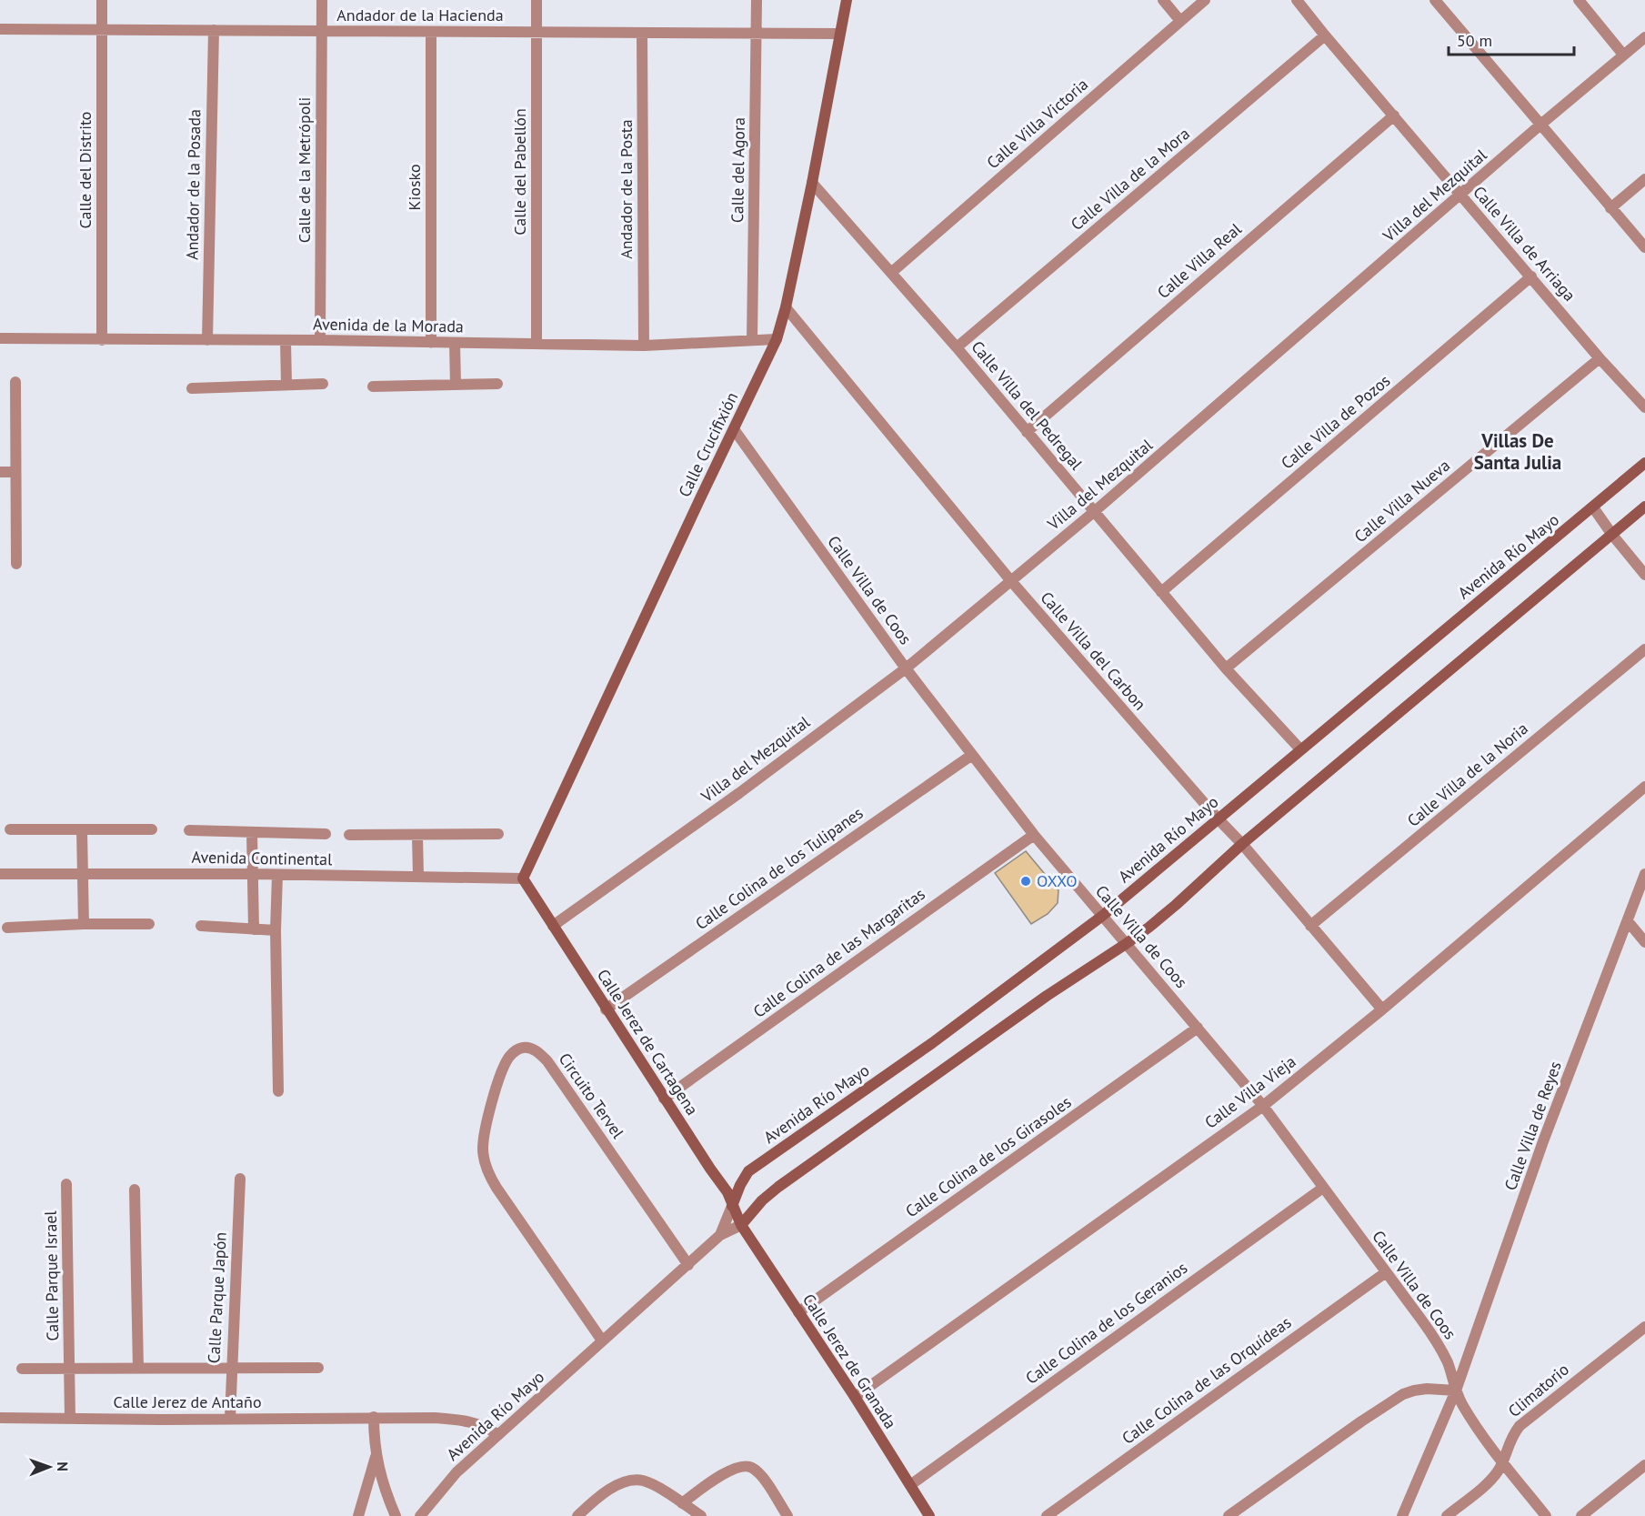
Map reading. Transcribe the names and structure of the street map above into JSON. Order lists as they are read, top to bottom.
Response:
{
  "streets": {
    "street": [
      "Andador de la Hacienda",
      "Calle Villa Victoria",
      "Calle del Distrito",
      "Calle de la Metrópoli",
      "Calle del Agora",
      "Calle del Pabellón",
      "Calle Villa de la Mora",
      "Andador de la Posada",
      "Kiosko",
      "Andador de la Posta",
      "Villa del Mezquital",
      "Calle Villa de Arriaga",
      "Calle Villa Real",
      "Avenida de la Morada",
      "Calle Villa del Pedregal",
      "Calle Villa de Pozos",
      "Calle Crucifixión",
      "Calle Villa Nueva",
      "Avenida Río Mayo",
      "Calle Villa de Coos",
      "Calle Villa del Carbon",
      "Calle Villa de la Noria",
      "Avenida Continental",
      "Calle Colina de los Tulipanes",
      "Calle Colina de las Margaritas",
      "Calle Jerez de Cartagena",
      "Calle Villa Vieja",
      "Circuito Tervel",
      "Calle Villa de Reyes",
      "Calle Colina de los Girasoles",
      "Calle Parque Israel",
      "Calle Parque Japón",
      "Calle Colina de los Geranios",
      "Calle Jerez de Granada",
      "Calle Colina de las Orquídeas",
      "Climatorio",
      "Calle Jerez de Antaño"
    ]
  },
  "crossings": [
    ["Andador de la Hacienda", "Calle del Distrito"],
    ["Andador de la Hacienda", "Calle de la Metrópoli"],
    ["Andador de la Hacienda", "Calle del Agora"],
    ["Andador de la Hacienda", "Calle del Pabellón"],
    ["Andador de la Hacienda", "Andador de la Posada"],
    ["Andador de la Hacienda", "Kiosko"],
    ["Andador de la Hacienda", "Andador de la Posta"],
    ["Andador de la Hacienda", "Calle Crucifixión"],
    ["Calle Villa Victoria", "Calle Villa del Pedregal"],
    ["Calle del Distrito", "Avenida de la Morada"],
    ["Calle de la Metrópoli", "Avenida de la Morada"],
    ["Calle del Agora", "Avenida de la Morada"],
    ["Calle del Pabellón", "Avenida de la Morada"],
    ["Calle Villa de la Mora", "Calle Villa de Arriaga"],
    ["Calle Villa de la Mora", "Calle Villa del Pedregal"],
    ["Andador de la Posada", "Avenida de la Morada"],
    ["Kiosko", "Avenida de la Morada"],
    ["Andador de la Posta", "Avenida de la Morada"],
    ["Villa del Mezquital", "Calle Villa de Arriaga"],
    ["Villa del Mezquital", "Calle Villa del Pedregal"],
    ["Villa del Mezquital", "Calle Villa de Coos"],
    ["Villa del Mezquital", "Calle Villa del Carbon"],
    ["Villa del Mezquital", "Calle Jerez de Cartagena"],
    ["Calle Villa de Arriaga", "Calle Villa Real"],
    ["Calle Villa de Arriaga", "Calle Villa de Pozos"],
    ["Calle Villa de Arriaga", "Calle Villa Nueva"],
    ["Calle Villa Real", "Calle Villa del Pedregal"],
    ["Avenida de la Morada", "Calle Crucifixión"],
    ["Calle Villa del Pedregal", "Calle Villa de Pozos"],
    ["Calle Villa del Pedregal", "Calle Crucifixión"],
    ["Calle Villa del Pedregal", "Calle Villa Nueva"],
    ["Calle Villa del Pedregal", "Avenida Río Mayo"],
    ["Calle Crucifixión", "Calle Villa de Coos"],
    ["Calle Crucifixión", "Calle Villa del Carbon"],
    ["Calle Crucifixión", "Avenida Continental"],
    ["Calle Crucifixión", "Calle Jerez de Cartagena"],
    ["Avenida Río Mayo", "Calle Villa de Coos"],
    ["Avenida Río Mayo", "Calle Villa del Carbon"],
    ["Avenida Río Mayo", "Calle Jerez de Cartagena"],
    ["Avenida Río Mayo", "Circuito Tervel"],
    ["Avenida Río Mayo", "Calle Jerez de Granada"],
    ["Avenida Río Mayo", "Calle Jerez de Antaño"],
    ["Calle Villa de Coos", "Calle Colina de los Tulipanes"],
    ["Calle Villa de Coos", "Calle Colina de las Margaritas"],
    ["Calle Villa de Coos", "Calle Villa Vieja"],
    ["Calle Villa de Coos", "Calle Villa de Reyes"],
    ["Calle Villa de Coos", "Calle Colina de los Girasoles"],
    ["Calle Villa de Coos", "Calle Colina de los Geranios"],
    ["Calle Villa de Coos", "Calle Colina de las Orquídeas"],
    ["Calle Villa de Coos", "Climatorio"],
    ["Calle Villa del Carbon", "Calle Villa de la Noria"],
    ["Calle Villa del Carbon", "Calle Villa Vieja"],
    ["Avenida Continental", "Calle Jerez de Cartagena"],
    ["Calle Colina de los Tulipanes", "Calle Jerez de Cartagena"],
    ["Calle Colina de las Margaritas", "Calle Jerez de Cartagena"],
    ["Calle Jerez de Cartagena", "Calle Jerez de Granada"],
    ["Calle Villa Vieja", "Calle Jerez de Granada"],
    ["Calle Colina de los Girasoles", "Calle Jerez de Granada"],
    ["Calle Parque Israel", "Calle Jerez de Antaño"],
    ["Calle Parque Japón", "Calle Jerez de Antaño"],
    ["Calle Colina de los Geranios", "Calle Jerez de Granada"]
  ],
  "districts": ["Villas De Santa Julia"],
  "places": ["OXXO"],
  "scale_bar": "50 m",
  "north": "right"
}
